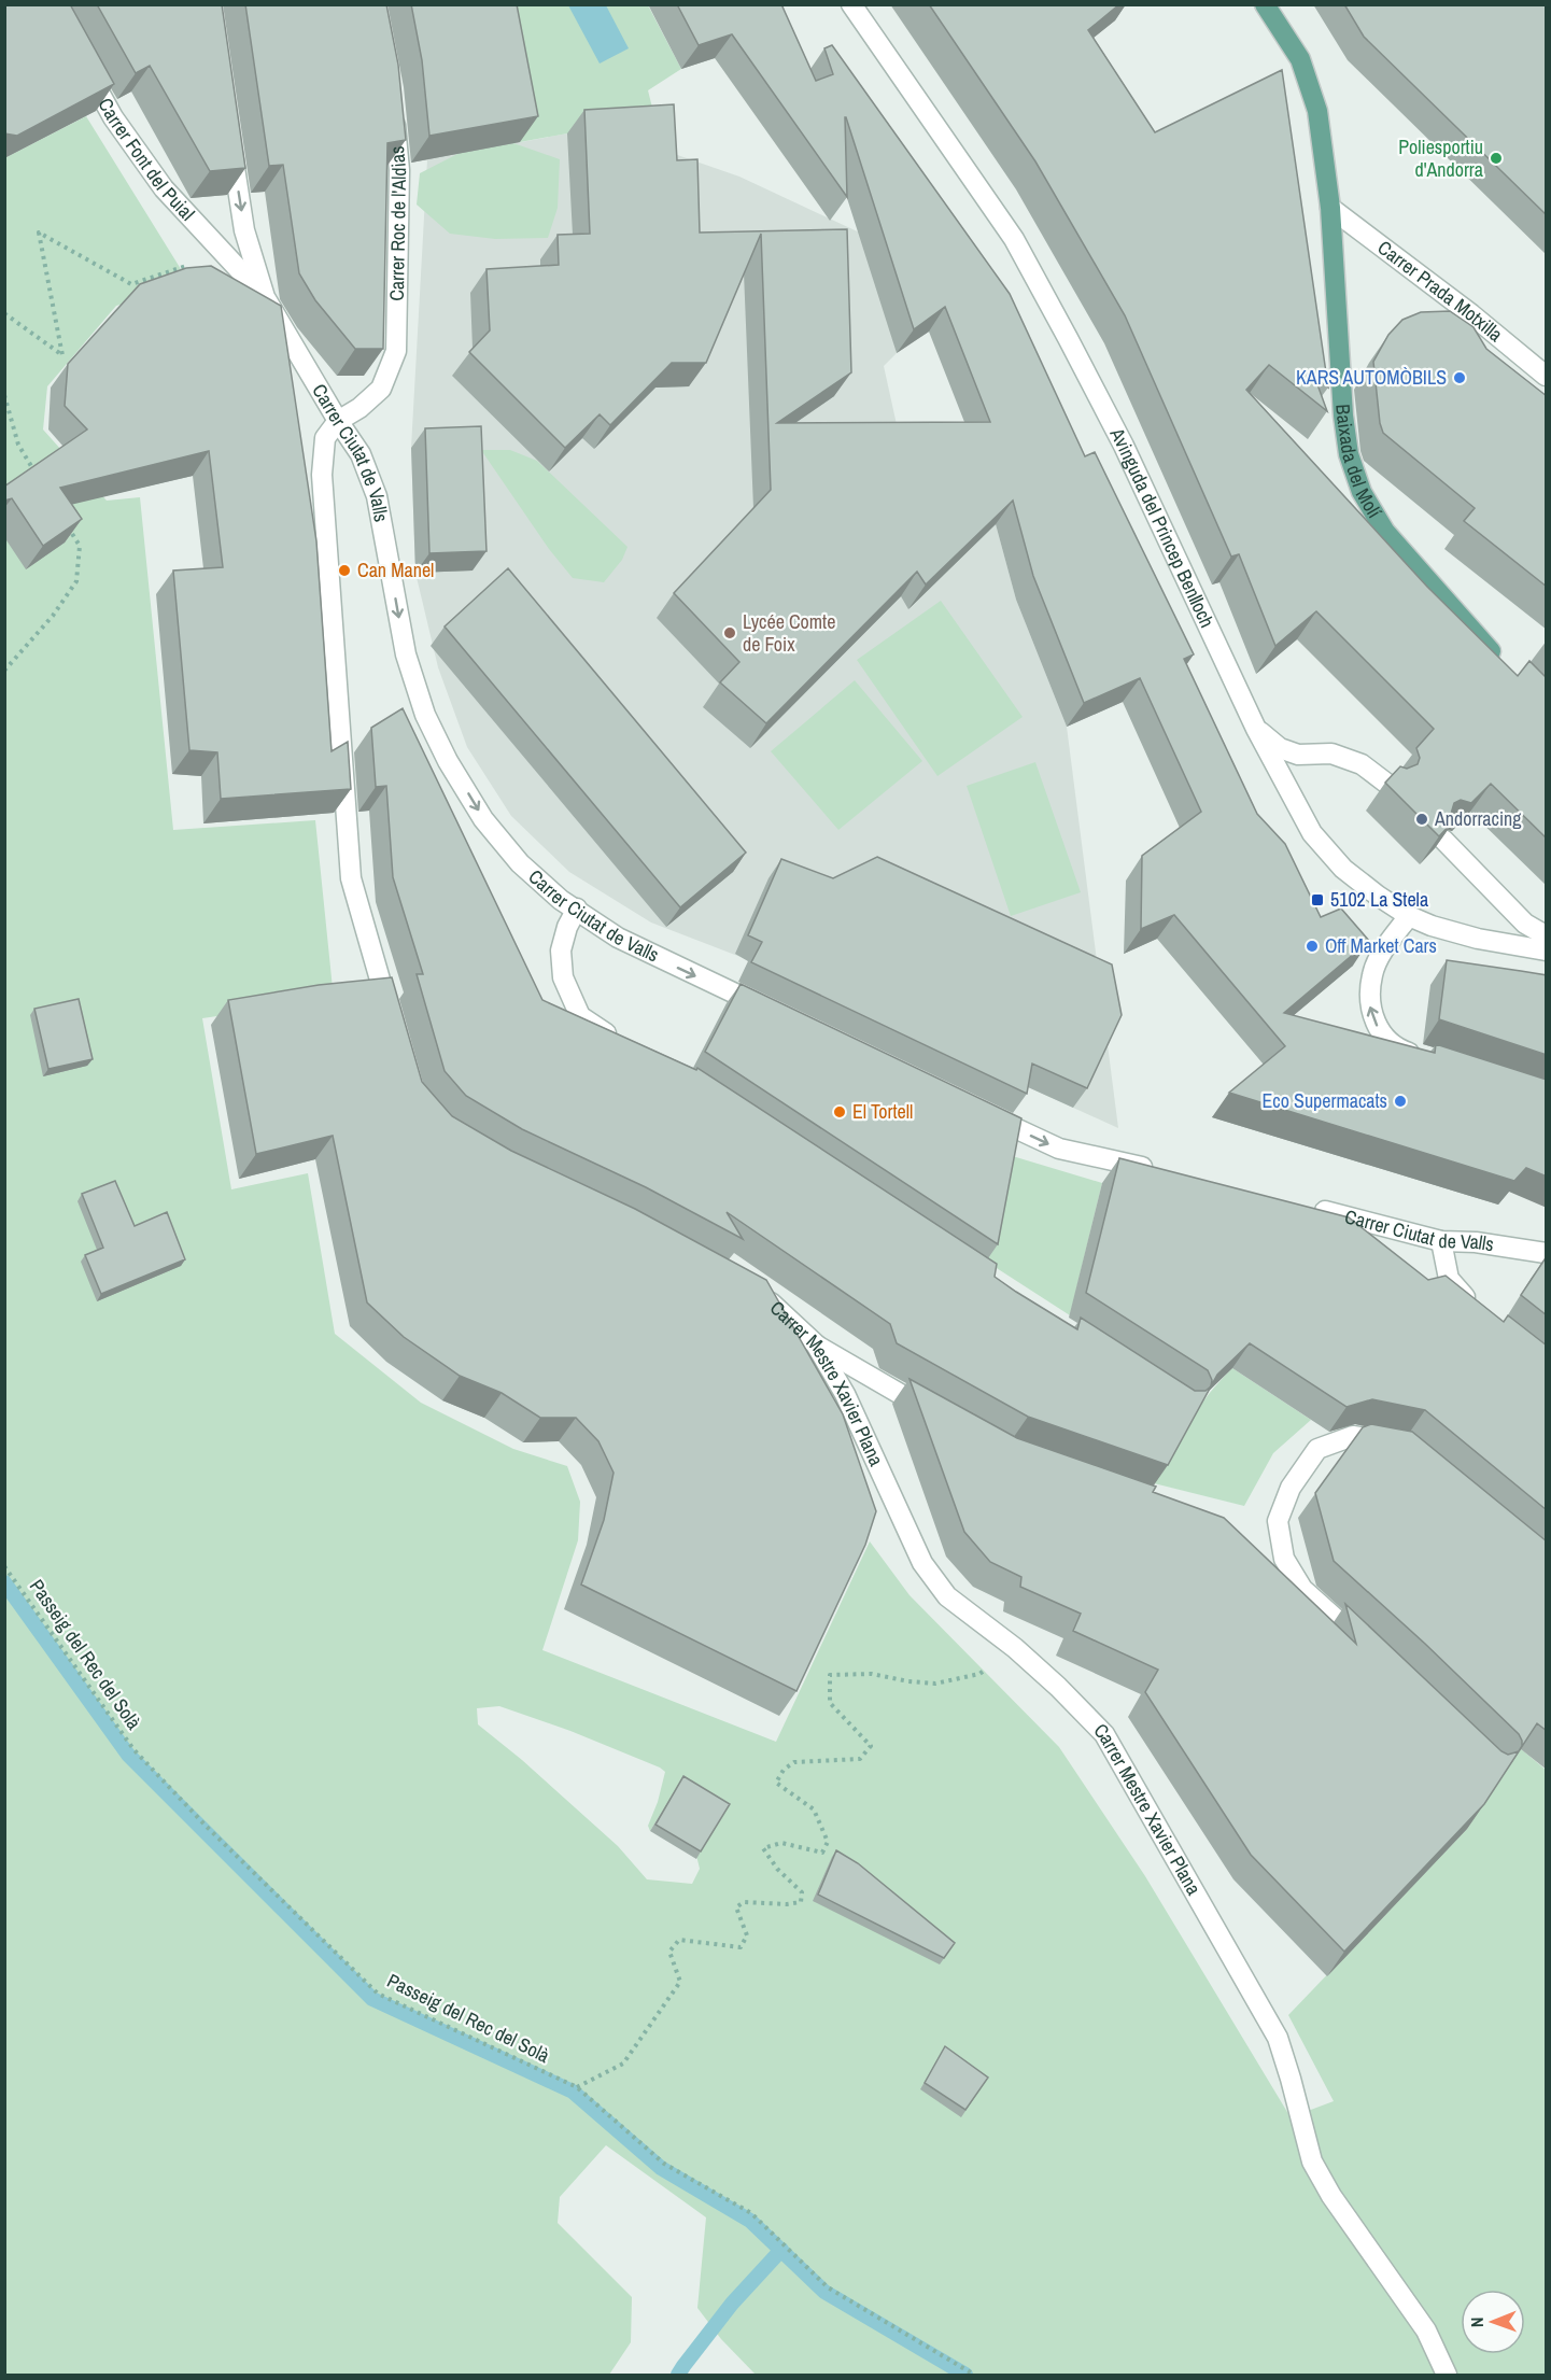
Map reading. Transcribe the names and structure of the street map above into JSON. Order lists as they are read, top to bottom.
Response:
{
  "streets": {
    "main road": ["Baixada del Molí"],
    "street": [
      "Carrer Font del Puial",
      "Carrer Roc de l'Aldias",
      "Carrer Prada Motxilla",
      "Carrer Ciutat de Valls",
      "Avinguda del Princep Benlloch",
      "Carrer Mestre Xavier Plana"
    ],
    "path": ["Passeig del Rec del Solà"]
  },
  "crossings": [
    ["Carrer Font del Puial", "Carrer Ciutat de Valls"],
    ["Carrer Roc de l'Aldias", "Carrer Ciutat de Valls"],
    ["Carrer Prada Motxilla", "Baixada del Molí"]
  ],
  "one_way": ["Carrer Ciutat de Valls"],
  "places": {
    "other": [
      "Poliesportiu d'Andorra",
      "KARS AUTOMÒBILS",
      "Can Manel",
      "Lycée Comte de Foix",
      "Andorracing",
      "Off Market Cars",
      "Eco Supermacats",
      "El Tortell"
    ],
    "transit": ["5102 La Stela"]
  },
  "north": "left"
}
